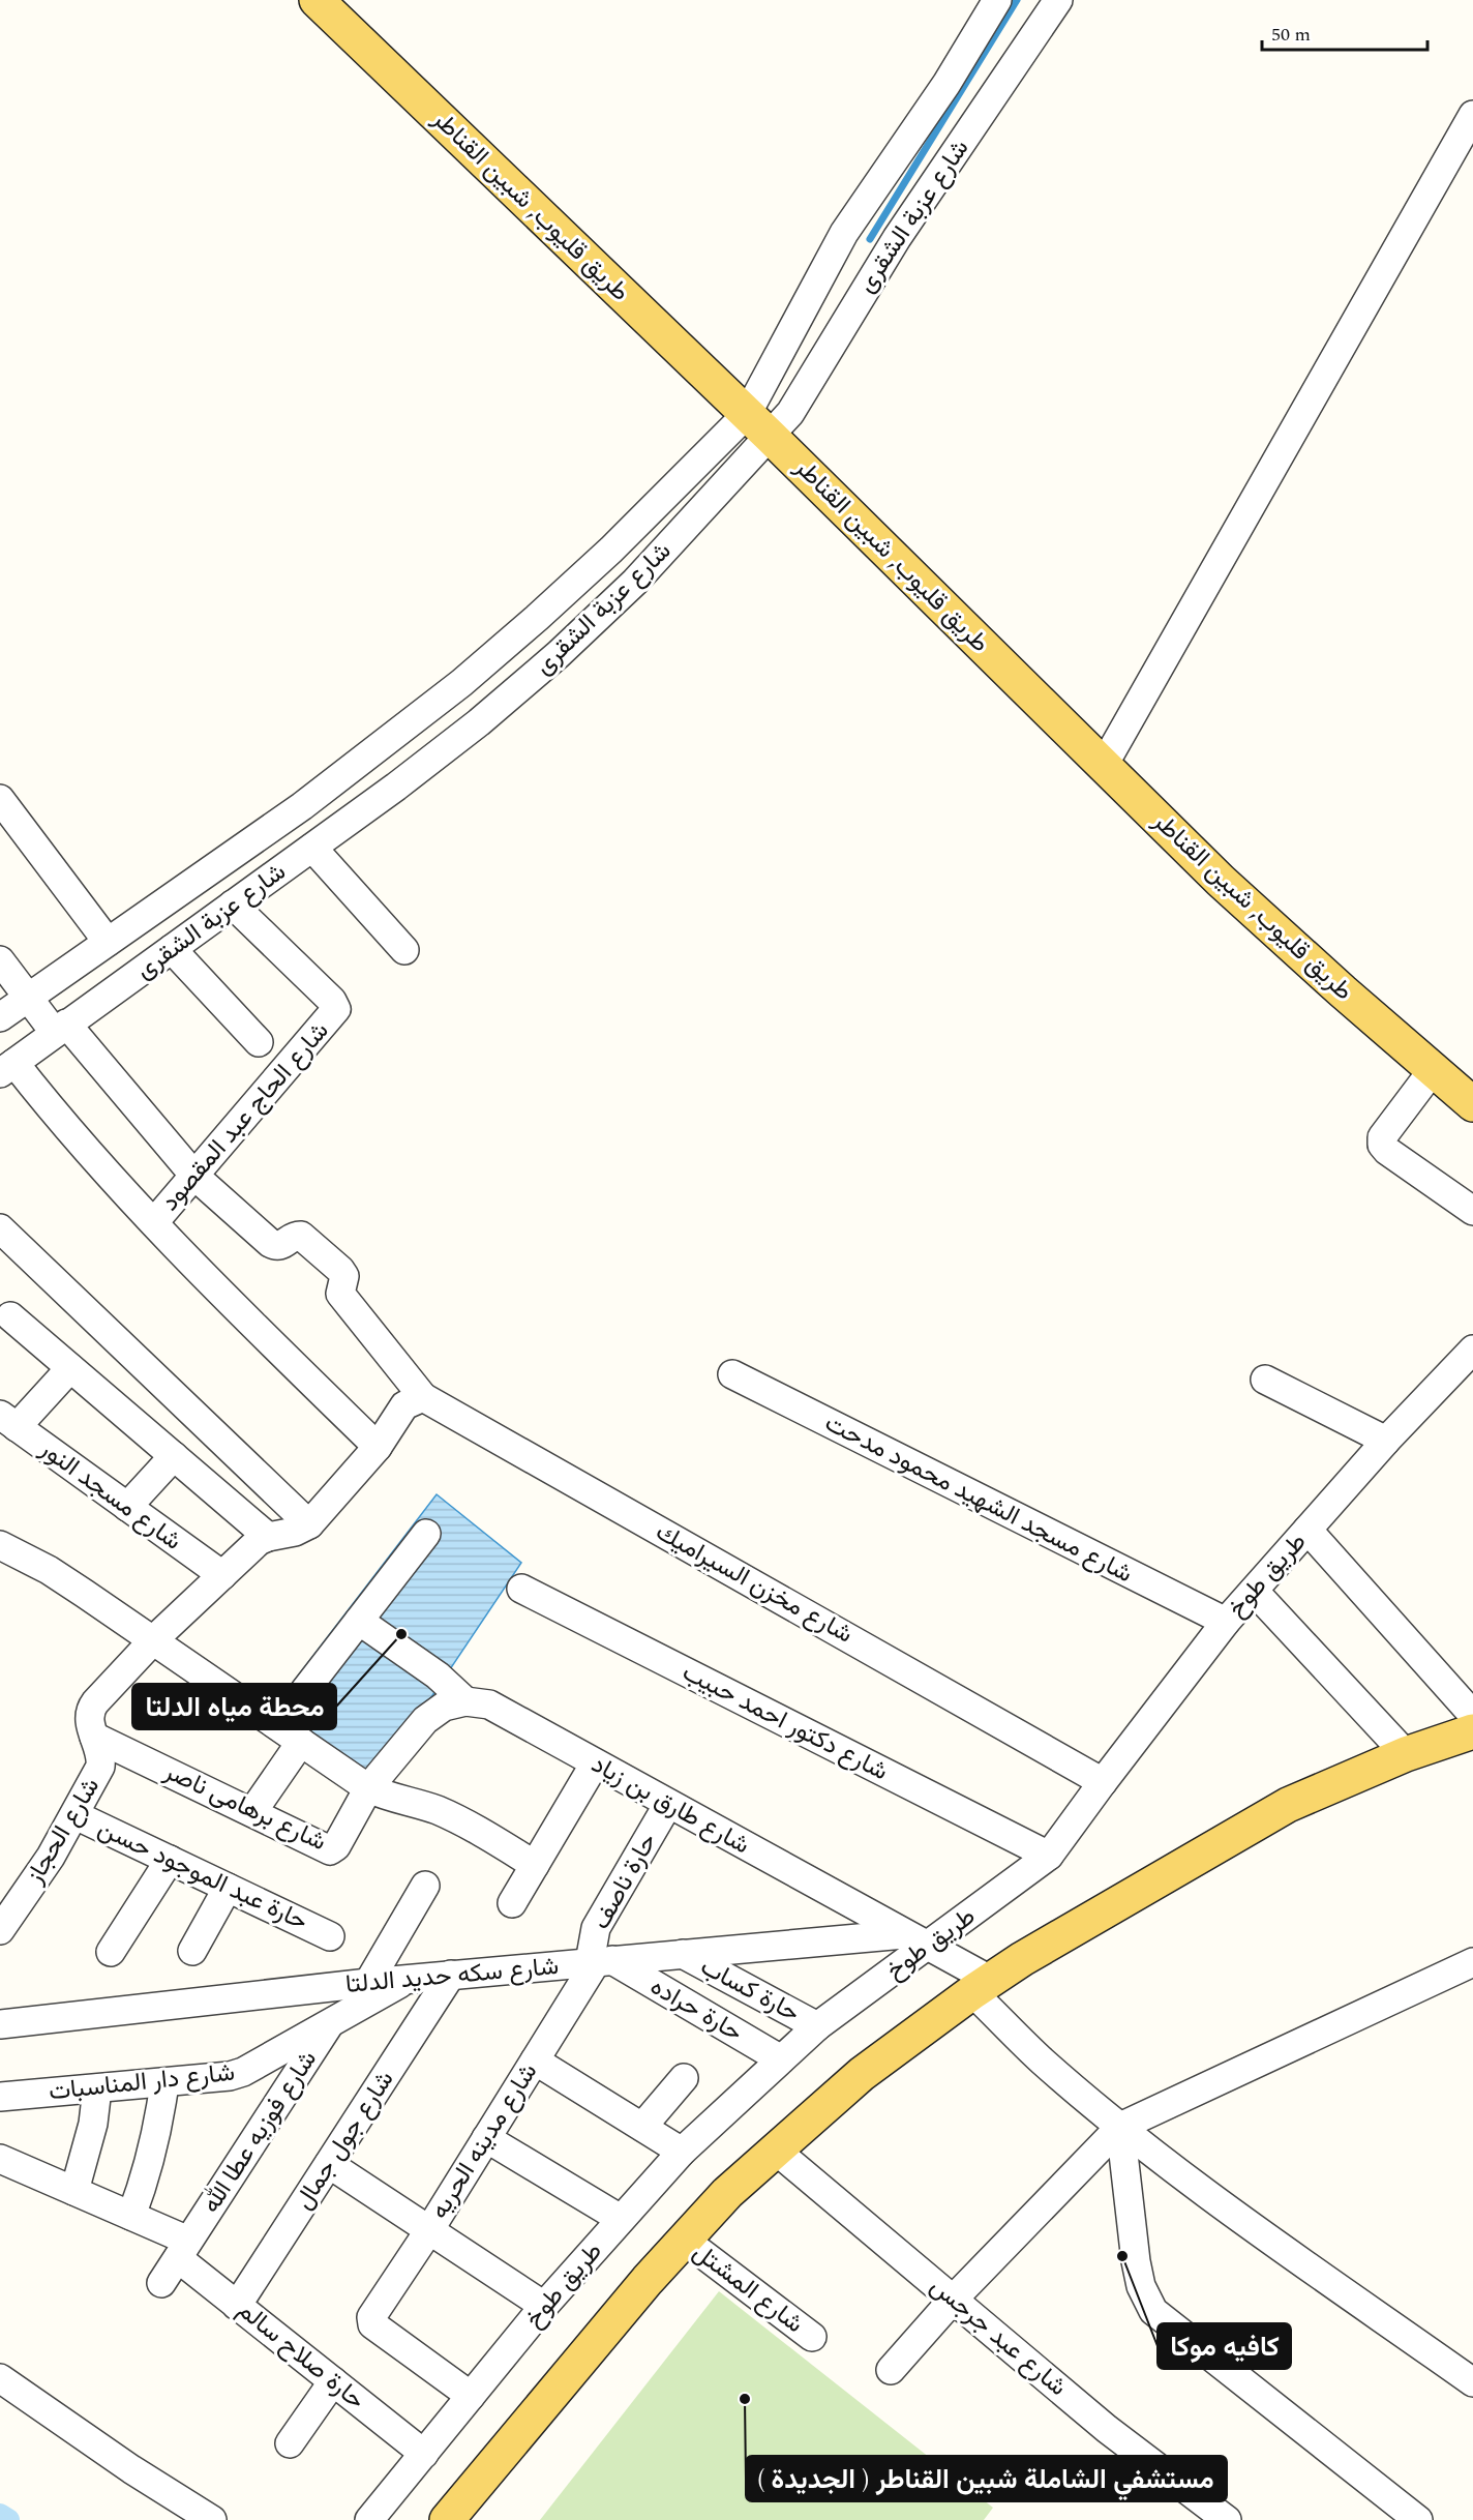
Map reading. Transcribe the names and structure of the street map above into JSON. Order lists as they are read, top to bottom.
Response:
{
  "streets": {
    "main road": ["طريق قليوب, شبين القناطر"],
    "street": [
      "شارع عزبة الشقرى",
      "شارع الحاج عبد المقصود",
      "شارع مسجد النور",
      "شارع مسجد الشهيد محمود مدحت",
      "طريق طوخ",
      "شارع مخزن السيراميك",
      "شارع دكتور احمد حبيب",
      "شارع طارق بن زياد",
      "شارع برهامى ناصر",
      "شارع الحجاز",
      "حارة عبد الموجود حسن",
      "حارة ناصف",
      "شارع سكه حديد الدلتا",
      "حارة كساب",
      "حارة حراده",
      "شارع دار المناسبات",
      "شارع فوزيه عطا الله",
      "شارع جول جمال",
      "شارع مدينه الحريه",
      "شارع المشتل",
      "شارع عبد جرجس",
      "حارة صلاح سالم"
    ]
  },
  "crossings": [
    ["طريق قليوب, شبين القناطر", "شارع عزبة الشقرى"],
    ["شارع عزبة الشقرى", "شارع الحاج عبد المقصود"],
    ["شارع مسجد النور", "شارع الحجاز"],
    ["شارع مسجد الشهيد محمود مدحت", "طريق طوخ"],
    ["طريق طوخ", "شارع مخزن السيراميك"],
    ["طريق طوخ", "شارع دكتور احمد حبيب"],
    ["طريق طوخ", "شارع طارق بن زياد"],
    ["طريق طوخ", "شارع سكه حديد الدلتا"],
    ["طريق طوخ", "حارة كساب"],
    ["طريق طوخ", "حارة حراده"],
    ["طريق طوخ", "شارع مدينه الحريه"],
    ["طريق طوخ", "حارة صلاح سالم"],
    ["شارع طارق بن زياد", "حارة ناصف"],
    ["شارع طارق بن زياد", "شارع سكه حديد الدلتا"],
    ["شارع برهامى ناصر", "شارع الحجاز"],
    ["شارع الحجاز", "حارة عبد الموجود حسن"],
    ["حارة ناصف", "شارع سكه حديد الدلتا"],
    ["حارة ناصف", "حارة حراده"],
    ["حارة ناصف", "شارع مدينه الحريه"],
    ["شارع سكه حديد الدلتا", "حارة كساب"],
    ["شارع سكه حديد الدلتا", "حارة حراده"],
    ["شارع سكه حديد الدلتا", "شارع دار المناسبات"],
    ["شارع سكه حديد الدلتا", "شارع جول جمال"],
    ["شارع سكه حديد الدلتا", "شارع مدينه الحريه"],
    ["حارة حراده", "شارع مدينه الحريه"],
    ["شارع دار المناسبات", "شارع فوزيه عطا الله"],
    ["شارع فوزيه عطا الله", "حارة صلاح سالم"],
    ["شارع جول جمال", "حارة صلاح سالم"]
  ],
  "places": ["محطة مياه الدلتا", "كافيه موكا", "مستشفي الشاملة شبين القناطر ( الجديدة )"],
  "scale_bar": "50 m"
}
